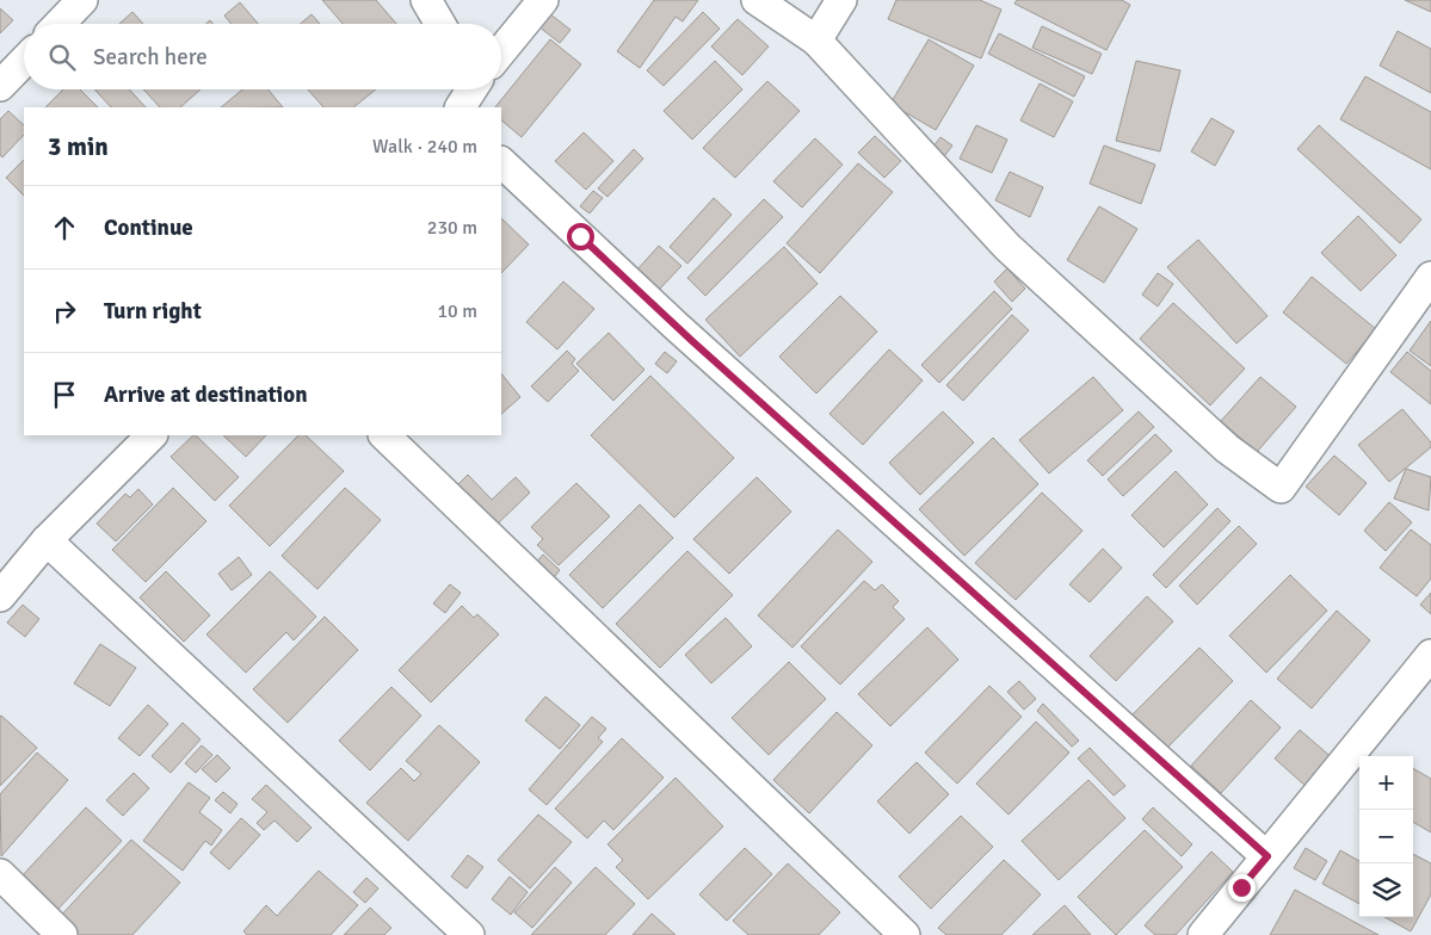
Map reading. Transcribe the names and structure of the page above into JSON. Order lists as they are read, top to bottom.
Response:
{
  "page": {
    "search": "Search here",
    "heading": ["3 min", "Walk · 240 m"],
    "list": [
      ["Continue", "230 m"],
      ["Turn right", "10 m"],
      "Arrive at destination"
    ],
    "map_buttons": ["+", "−"]
  }
}
